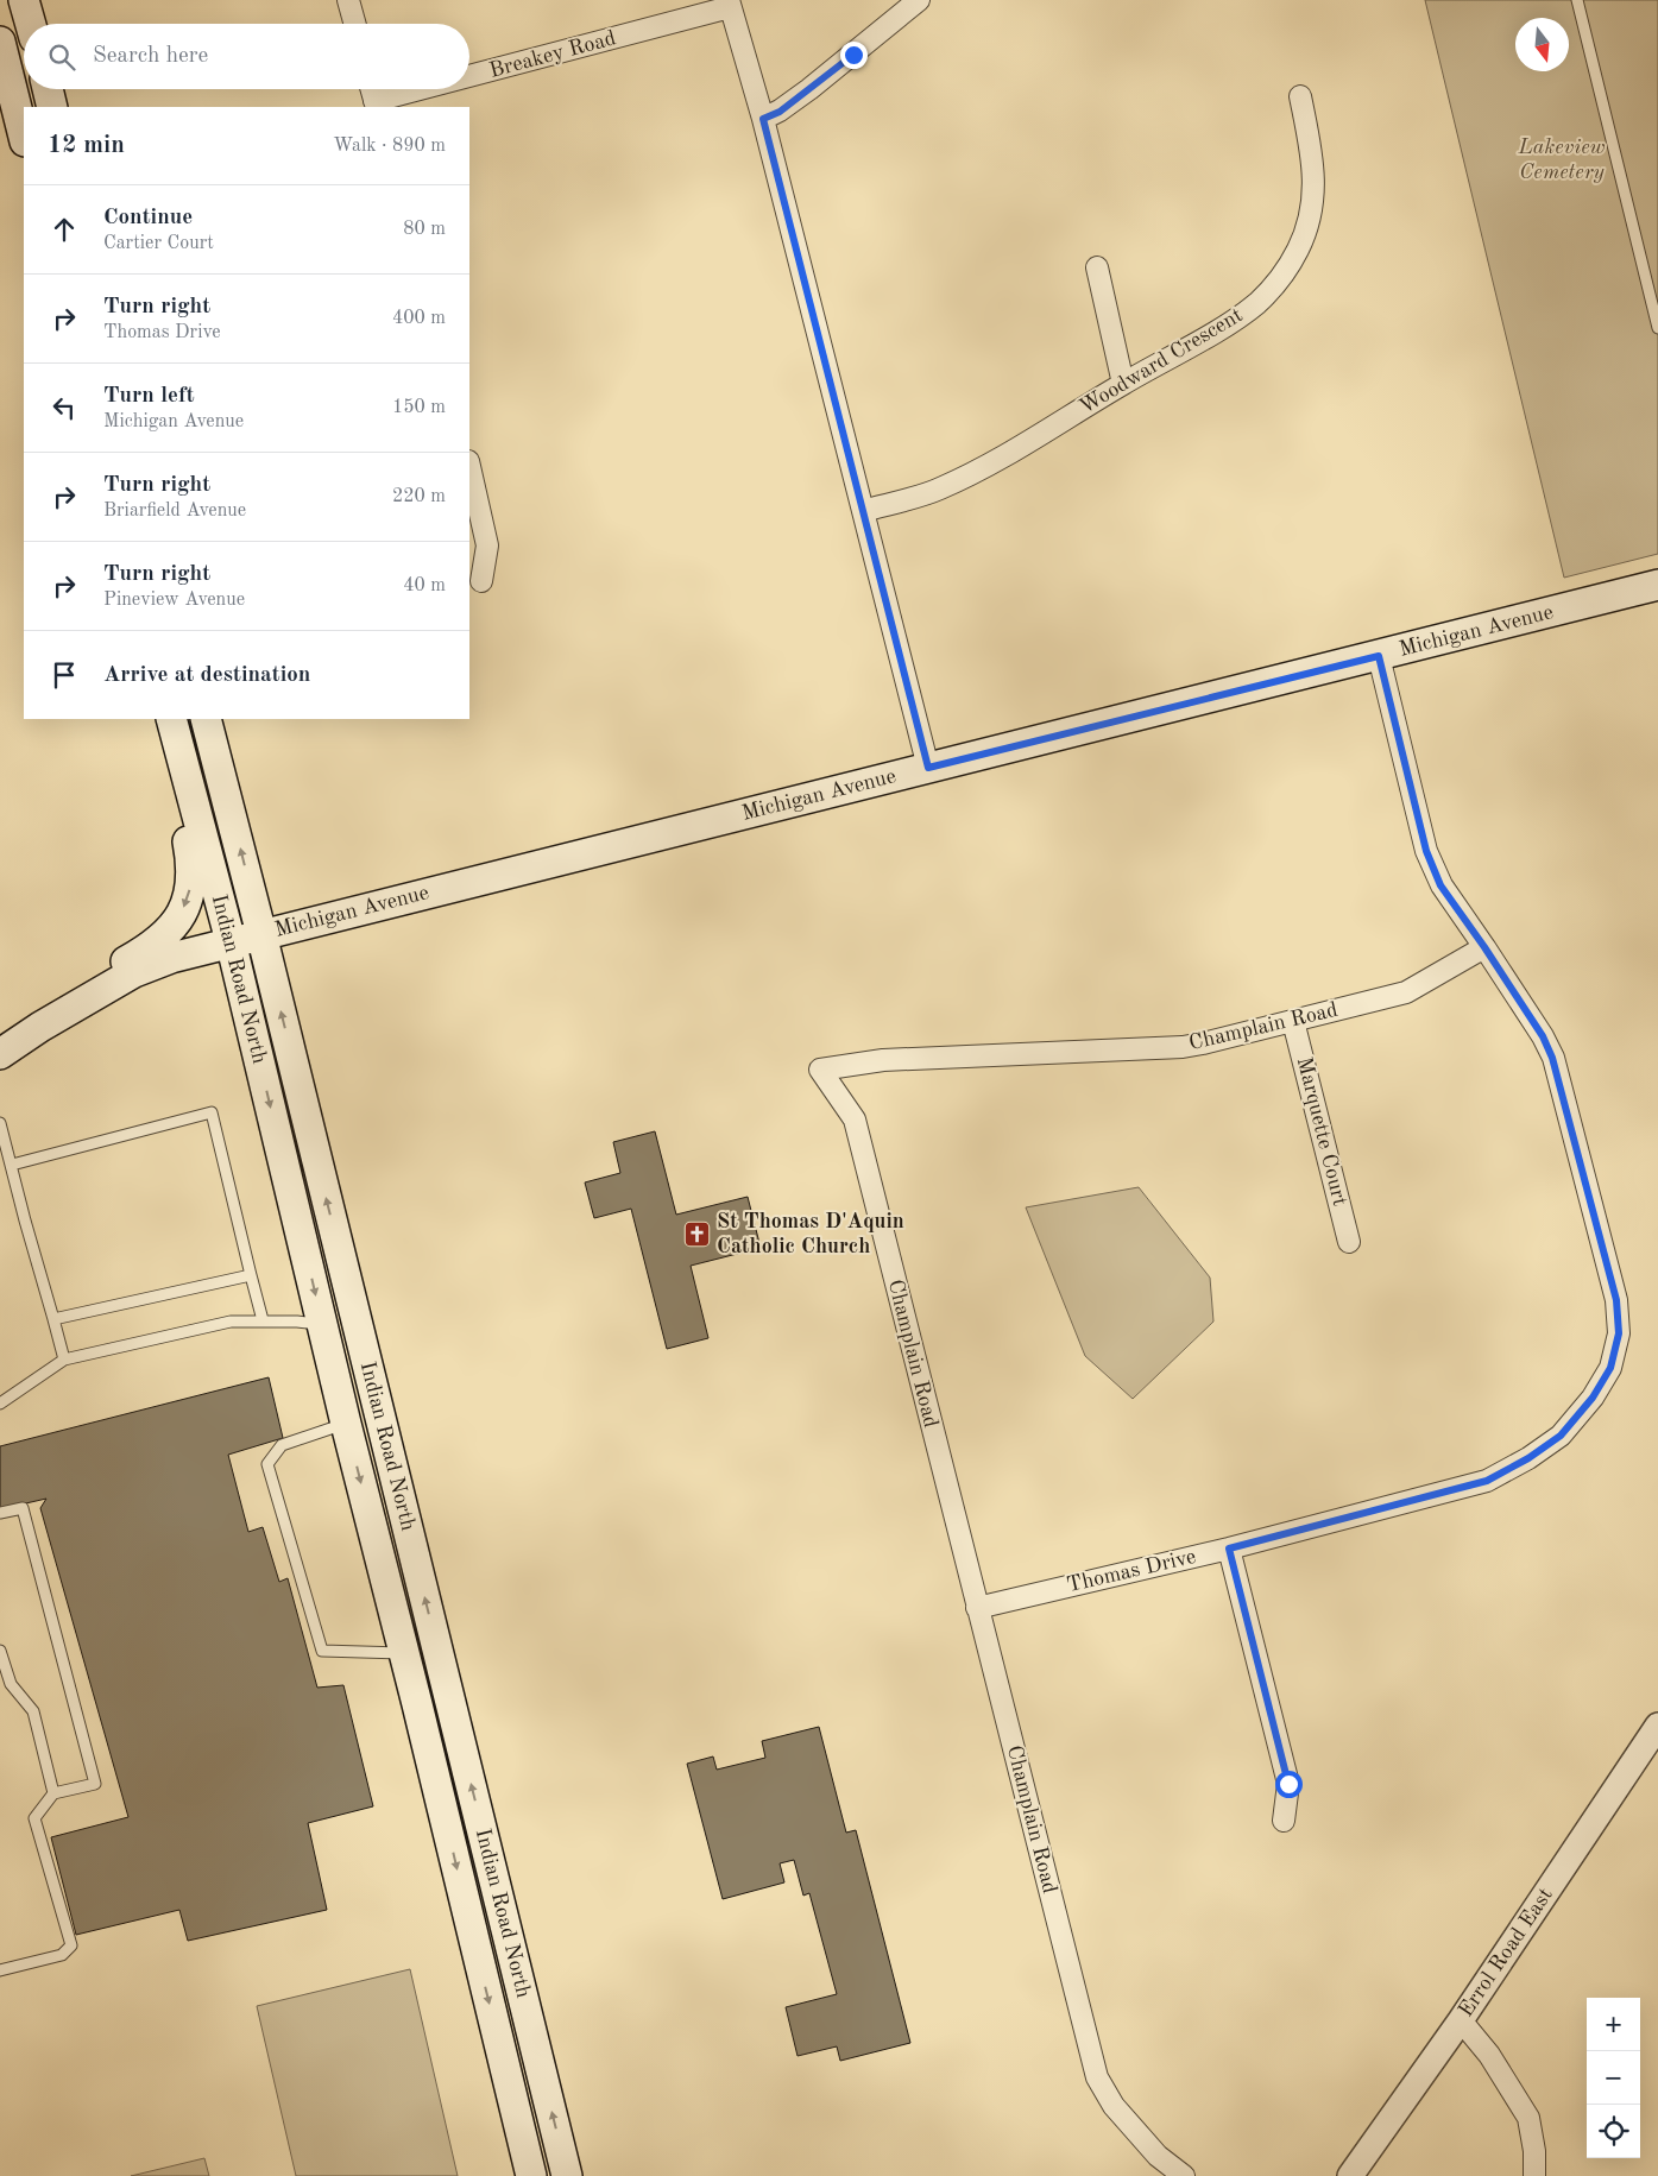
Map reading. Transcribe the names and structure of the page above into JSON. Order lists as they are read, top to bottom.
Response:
{
  "streets": {
    "main road": ["Michigan Avenue", "Indian Road North"],
    "street": [
      "Breakey Road",
      "Woodward Crescent",
      "Champlain Road",
      "Marquette Court",
      "Thomas Drive",
      "Errol Road East"
    ]
  },
  "crossings": [
    ["Michigan Avenue", "Indian Road North"],
    ["Michigan Avenue", "Thomas Drive"],
    ["Champlain Road", "Marquette Court"],
    ["Champlain Road", "Thomas Drive"]
  ],
  "parks": ["Lakeview Cemetery"],
  "places": {
    "church": ["St Thomas D'Aquin Catholic Church"]
  },
  "north": "bottom",
  "page": {
    "search": "Search here",
    "heading": ["12 min", "Walk · 890 m"],
    "list": [
      ["Continue", "Cartier Court", "80 m"],
      ["Turn right", "Thomas Drive", "400 m"],
      ["Turn left", "Michigan Avenue", "150 m"],
      ["Turn right", "Briarfield Avenue", "220 m"],
      ["Turn right", "Pineview Avenue", "40 m"],
      "Arrive at destination"
    ],
    "map_buttons": ["+", "−"]
  }
}
